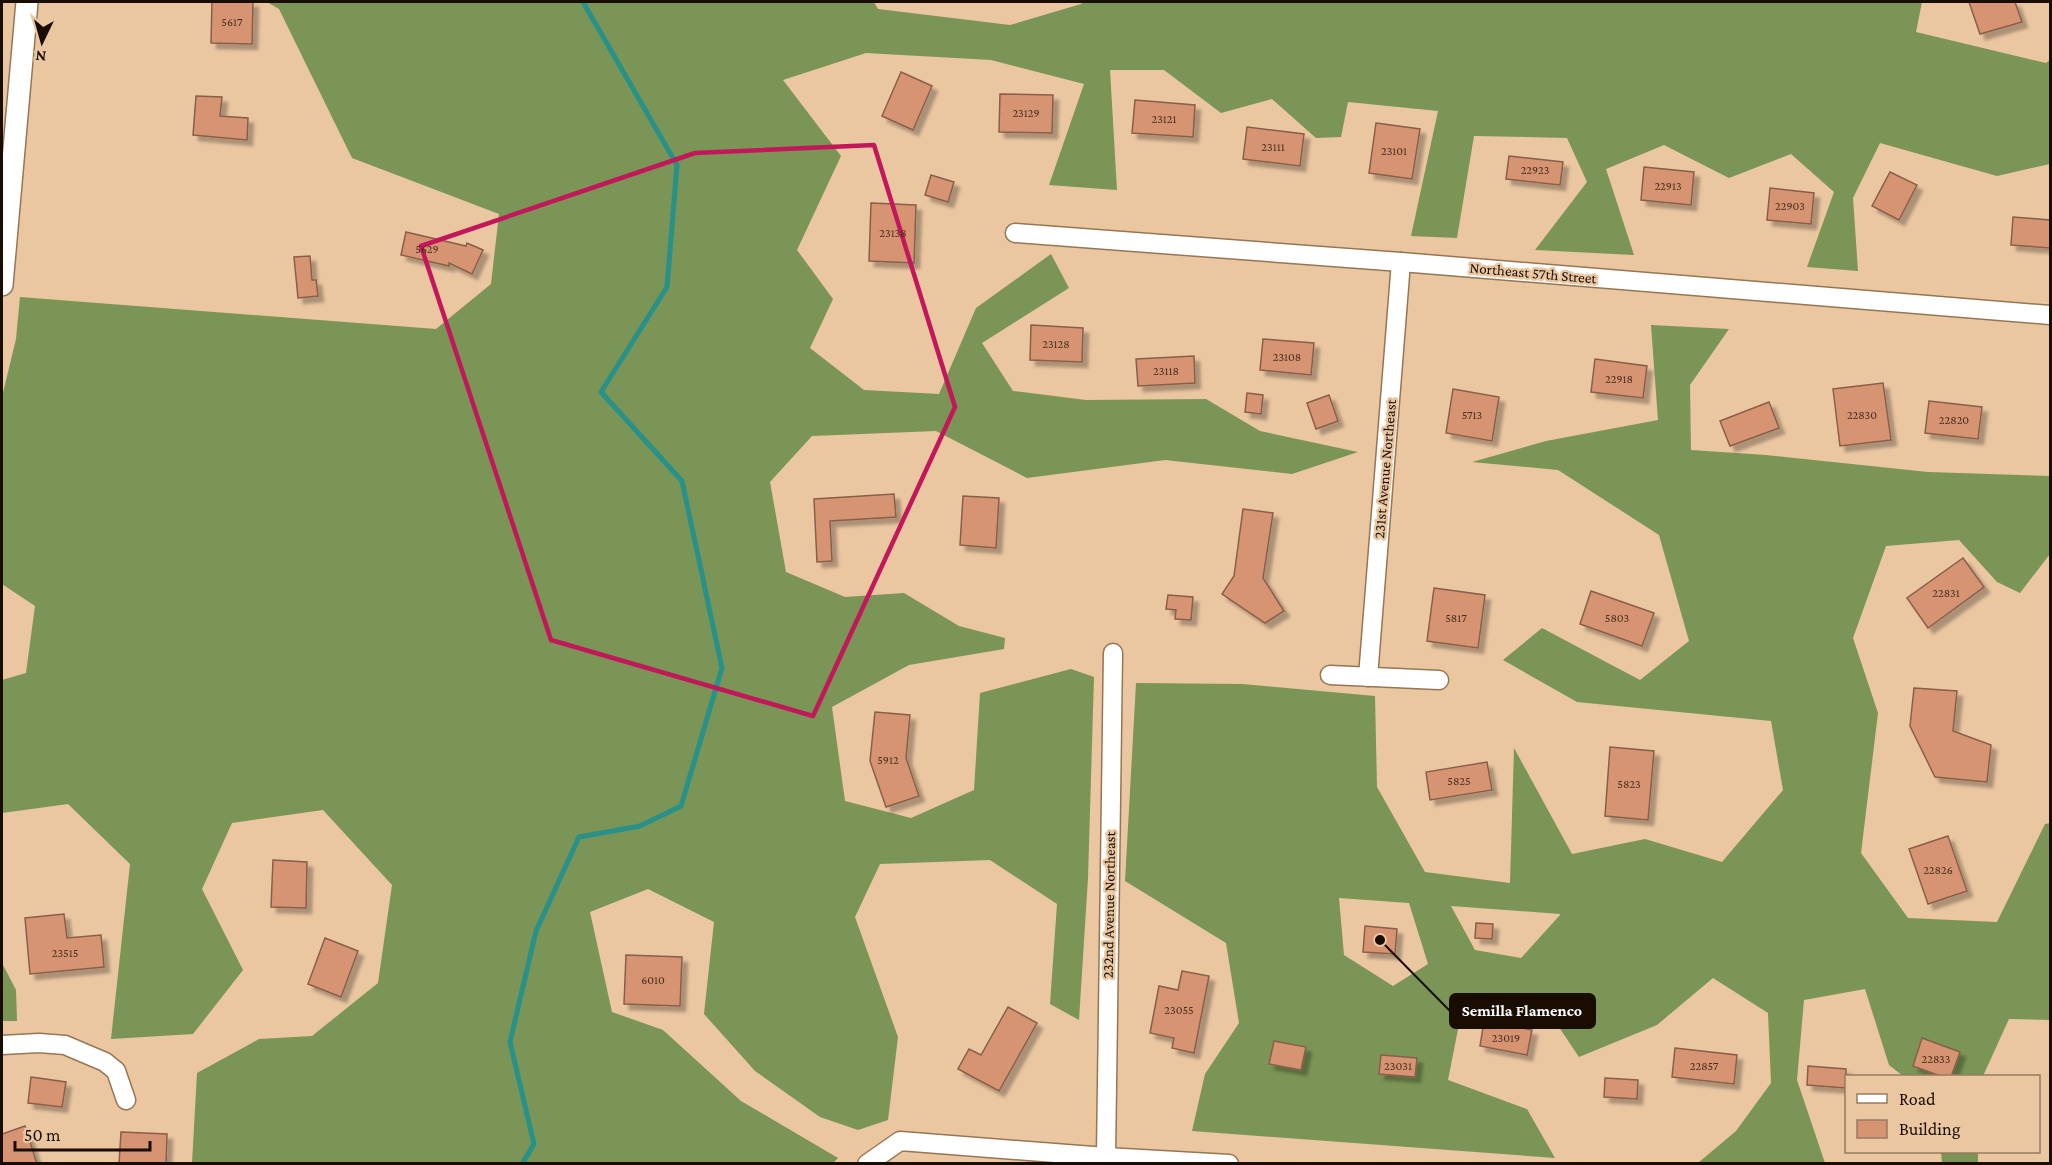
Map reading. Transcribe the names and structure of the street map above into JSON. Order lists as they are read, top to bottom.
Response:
{
  "streets": {
    "street": ["Northeast 57th Street", "231st Avenue Northeast", "232nd Avenue Northeast"]
  },
  "crossings": [
    ["Northeast 57th Street", "231st Avenue Northeast"]
  ],
  "places": ["Semilla Flamenco"],
  "house_numbers": [
    "5617",
    "23129",
    "23121",
    "23111",
    "23101",
    "22923",
    "22913",
    "22903",
    "23138",
    "5629",
    "23128",
    "23108",
    "23118",
    "22918",
    "5713",
    "22830",
    "22820",
    "22831",
    "5817",
    "5803",
    "5912",
    "5825",
    "5823",
    "22826",
    "23515",
    "6010",
    "23055",
    "23019",
    "22833",
    "23031",
    "22857"
  ],
  "legend": ["Road", "Building"],
  "scale_bar": "50 m",
  "north": "bottom"
}
